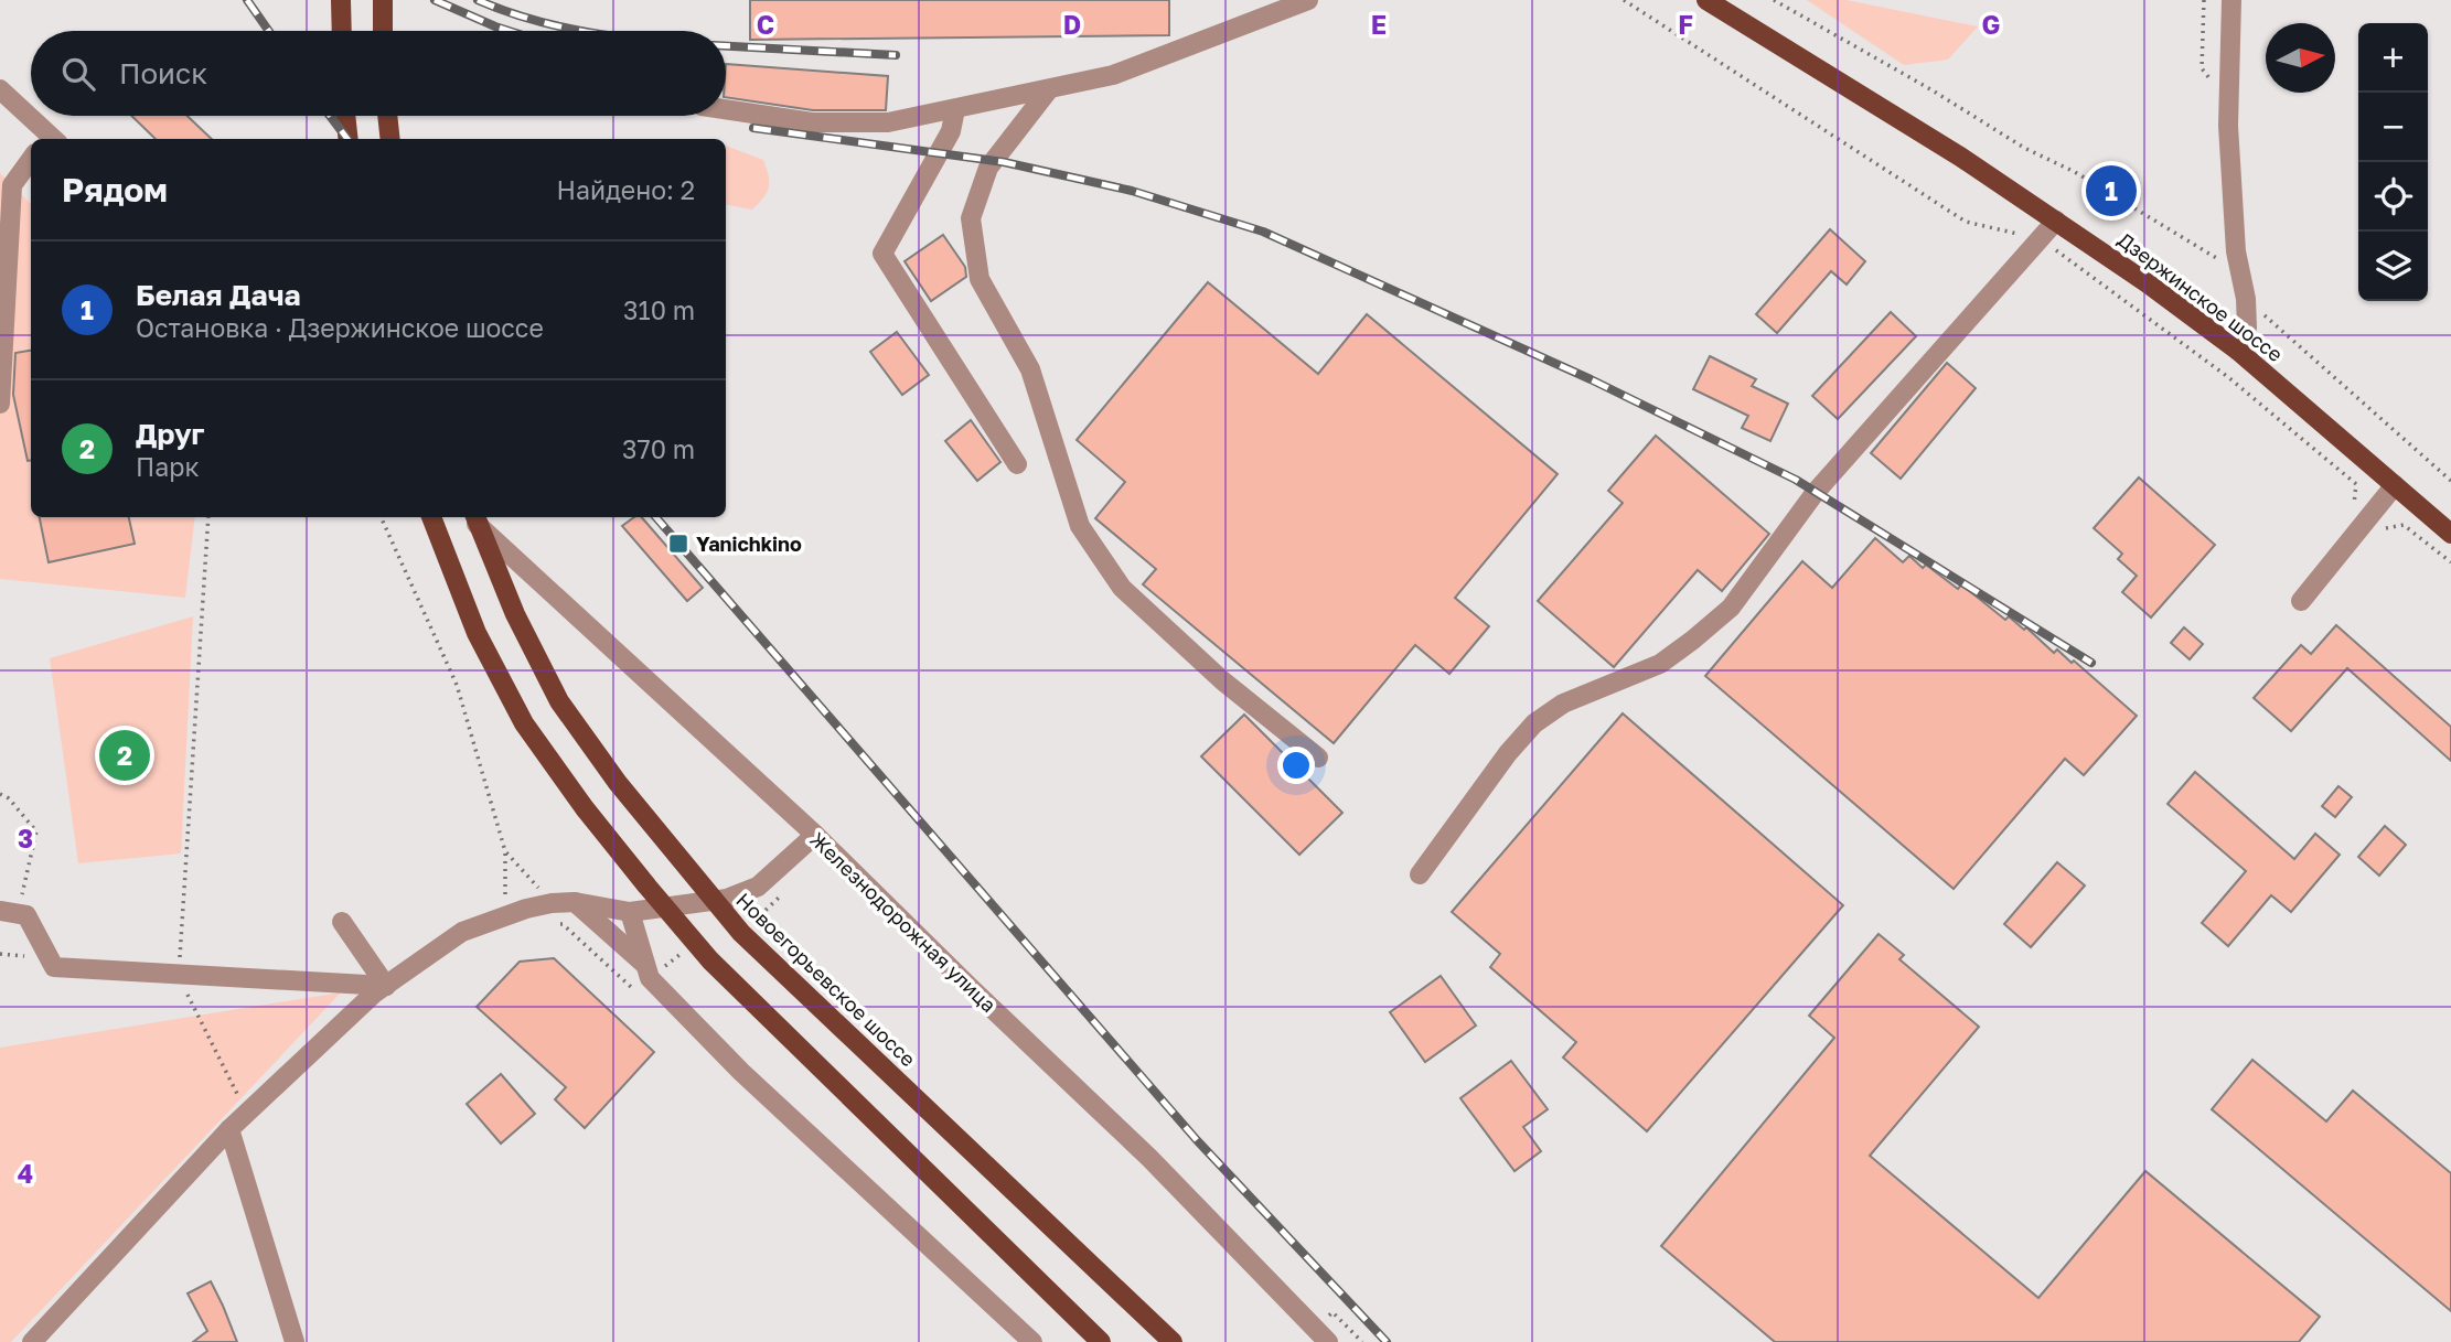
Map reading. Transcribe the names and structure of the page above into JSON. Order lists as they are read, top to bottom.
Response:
{
  "streets": {
    "main road": ["Дзержинское шоссе", "Новоегорьевское шоссе"],
    "street": ["Железнодорожная улица"]
  },
  "places": {
    "transit": ["Yanichkino"]
  },
  "north": "right",
  "page": {
    "map_buttons": ["+", "−"],
    "search": "Поиск",
    "heading": ["Рядом", "Найдено: 2"],
    "pins": ["1", "2"],
    "list": [
      {
        "mark": "1",
        "name": "Белая Дача",
        "note": "Остановка · Дзержинское шоссе",
        "value": "310 m"
      },
      {
        "mark": "2",
        "name": "Друг",
        "note": "Парк",
        "value": "370 m"
      }
    ]
  },
  "grid": {
    "columns": [
      "C",
      "D",
      "E",
      "F",
      "G"
    ],
    "rows": ["3", "4"]
  }
}
